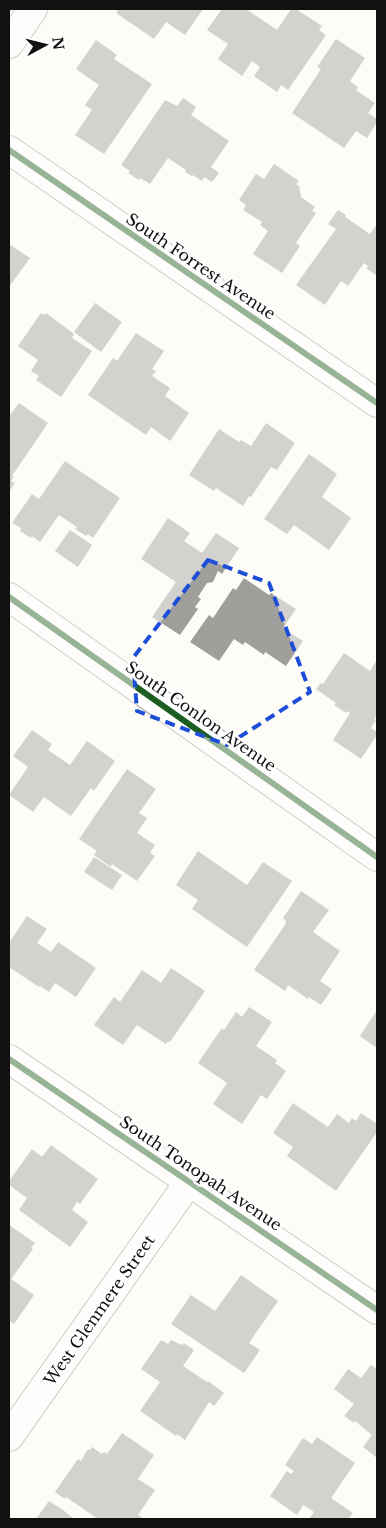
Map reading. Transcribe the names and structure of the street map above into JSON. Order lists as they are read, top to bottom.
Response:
{
  "streets": {
    "street": [
      "South Forrest Avenue",
      "South Conlon Avenue",
      "South Tonopah Avenue",
      "West Glenmere Street"
    ]
  },
  "crossings": [
    ["South Tonopah Avenue", "West Glenmere Street"]
  ],
  "north": "right"
}
